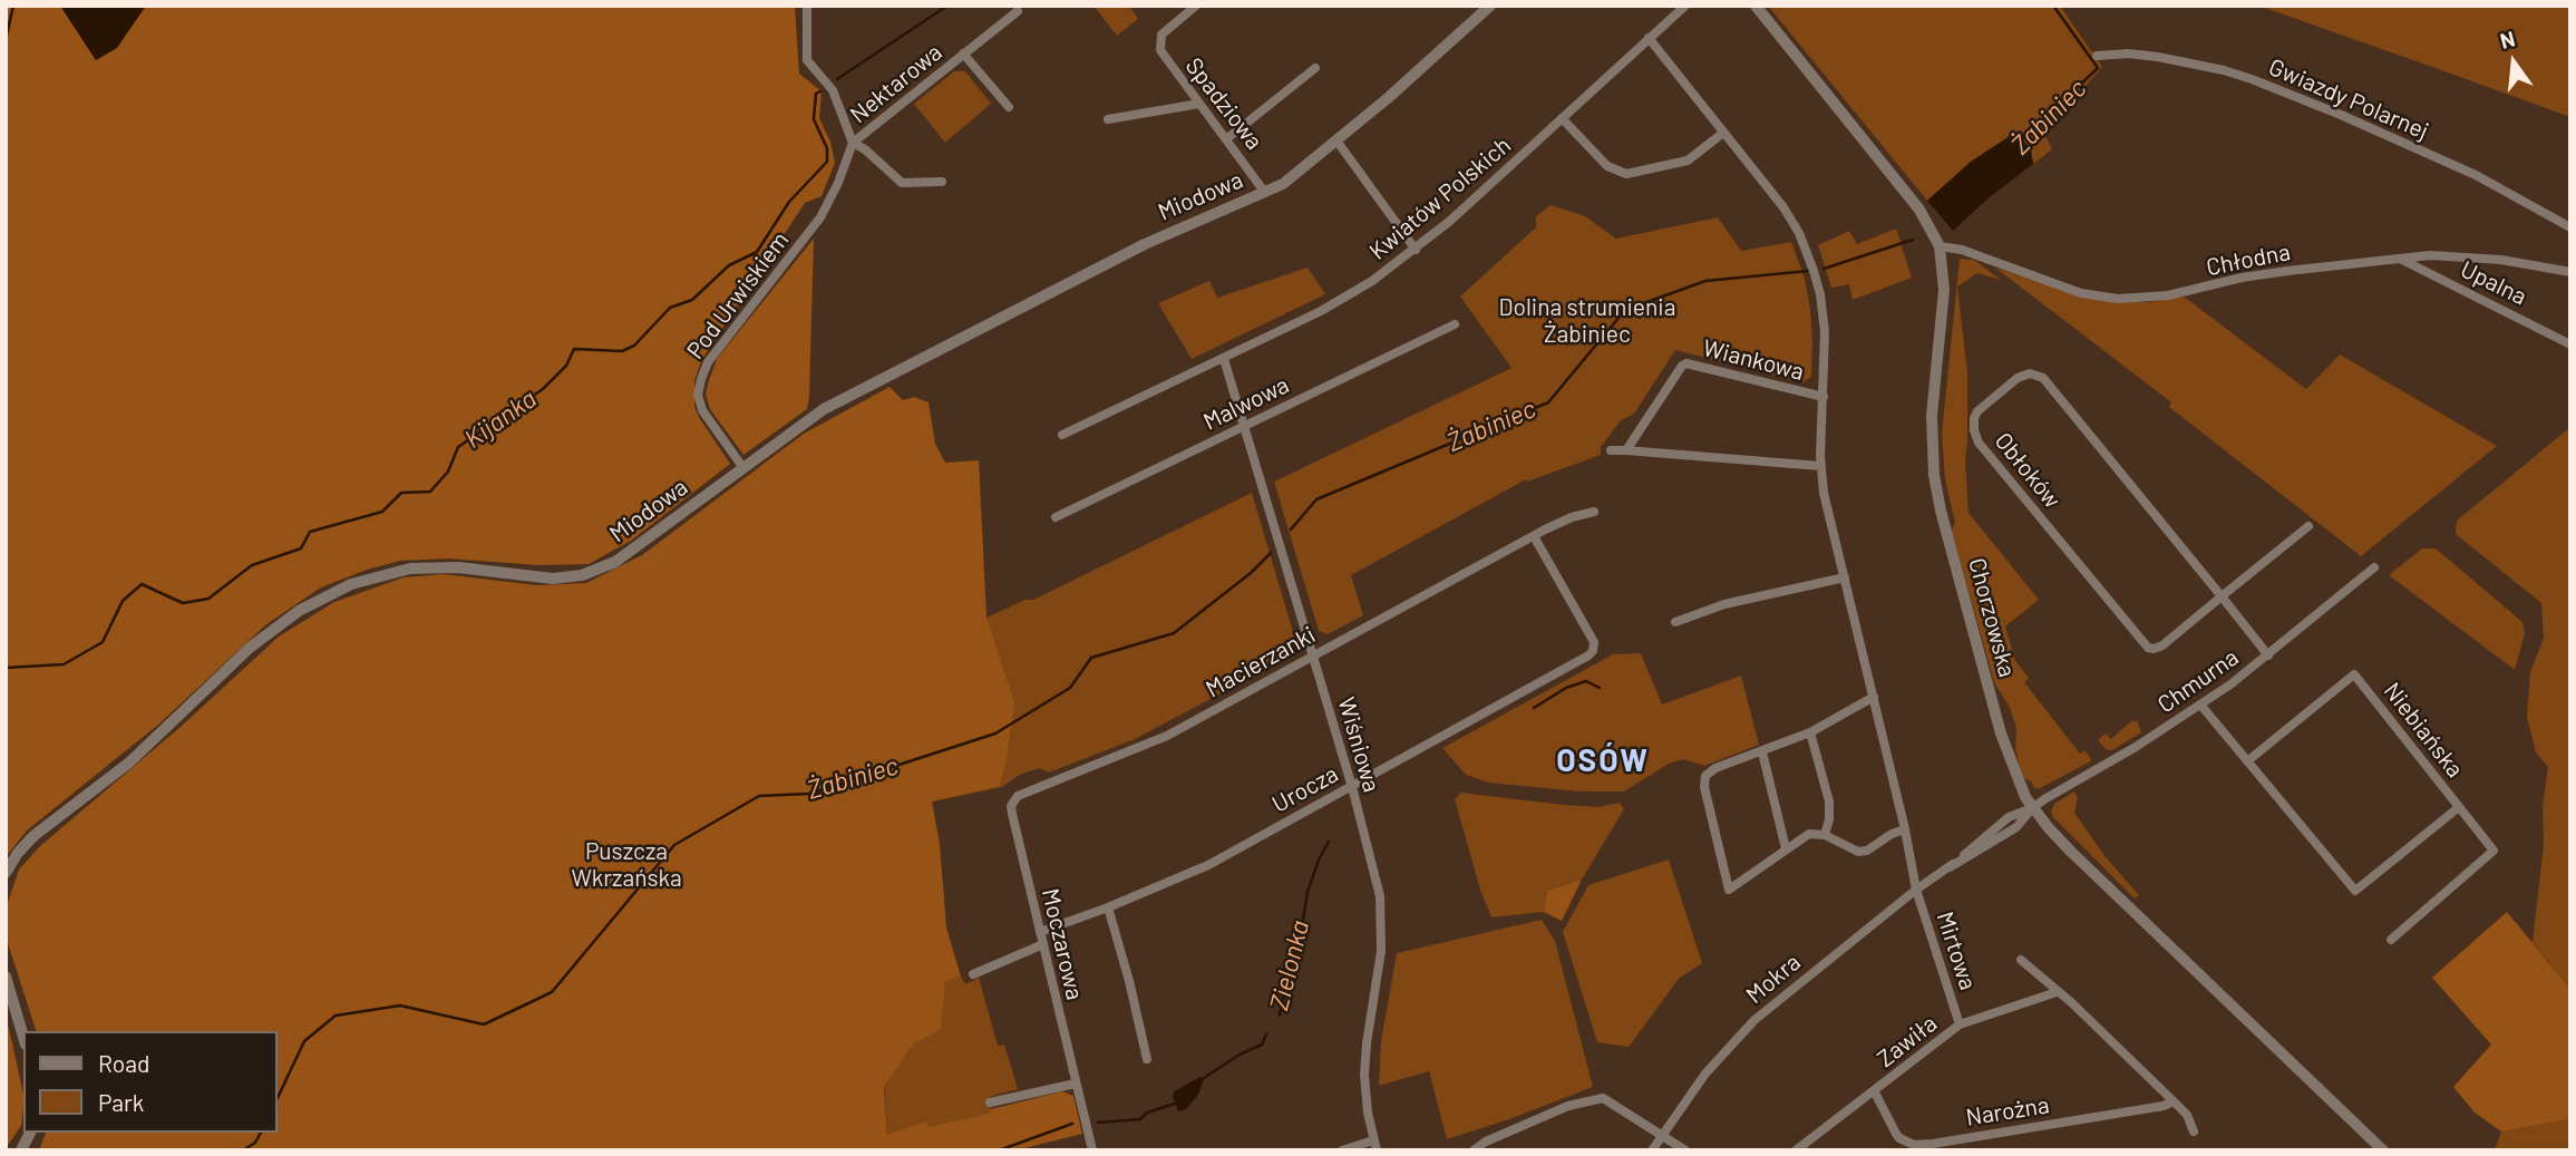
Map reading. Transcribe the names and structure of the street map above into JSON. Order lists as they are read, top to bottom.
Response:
{
  "streets": {
    "street": [
      "Nektarowa",
      "Gwiazdy Polarnej",
      "Spadziowa",
      "Miodowa",
      "Kwiatów Polskich",
      "Chłodna",
      "Upalna",
      "Pod Urwiskiem",
      "Wiankowa",
      "Malwowa",
      "Obłoków",
      "Chorzowska",
      "Macierzanki",
      "Chmurna",
      "Niebiańska",
      "Wiśniowa",
      "Urocza",
      "Moczarowa",
      "Mirtowa",
      "Mokra",
      "Zawiła",
      "Narożna"
    ]
  },
  "crossings": [
    ["Nektarowa", "Pod Urwiskiem"],
    ["Spadziowa", "Miodowa"],
    ["Miodowa", "Pod Urwiskiem"],
    ["Kwiatów Polskich", "Wiśniowa"],
    ["Kwiatów Polskich", "Mirtowa"],
    ["Chłodna", "Upalna"],
    ["Chłodna", "Chorzowska"],
    ["Wiankowa", "Mirtowa"],
    ["Malwowa", "Wiśniowa"],
    ["Obłoków", "Chmurna"],
    ["Chorzowska", "Chmurna"],
    ["Chorzowska", "Mokra"],
    ["Macierzanki", "Wiśniowa"],
    ["Macierzanki", "Urocza"],
    ["Macierzanki", "Moczarowa"],
    ["Chmurna", "Niebiańska"],
    ["Chmurna", "Mokra"],
    ["Wiśniowa", "Urocza"],
    ["Urocza", "Moczarowa"],
    ["Mirtowa", "Mokra"],
    ["Mirtowa", "Zawiła"],
    ["Zawiła", "Narożna"]
  ],
  "districts": ["OSÓW"],
  "water": ["Żabiniec", "Kijanka", "Zielonka"],
  "parks": ["Dolina strumienia Żabiniec", "Puszcza Wkrzańska"],
  "legend": ["Road", "Park"],
  "north": "top"
}
